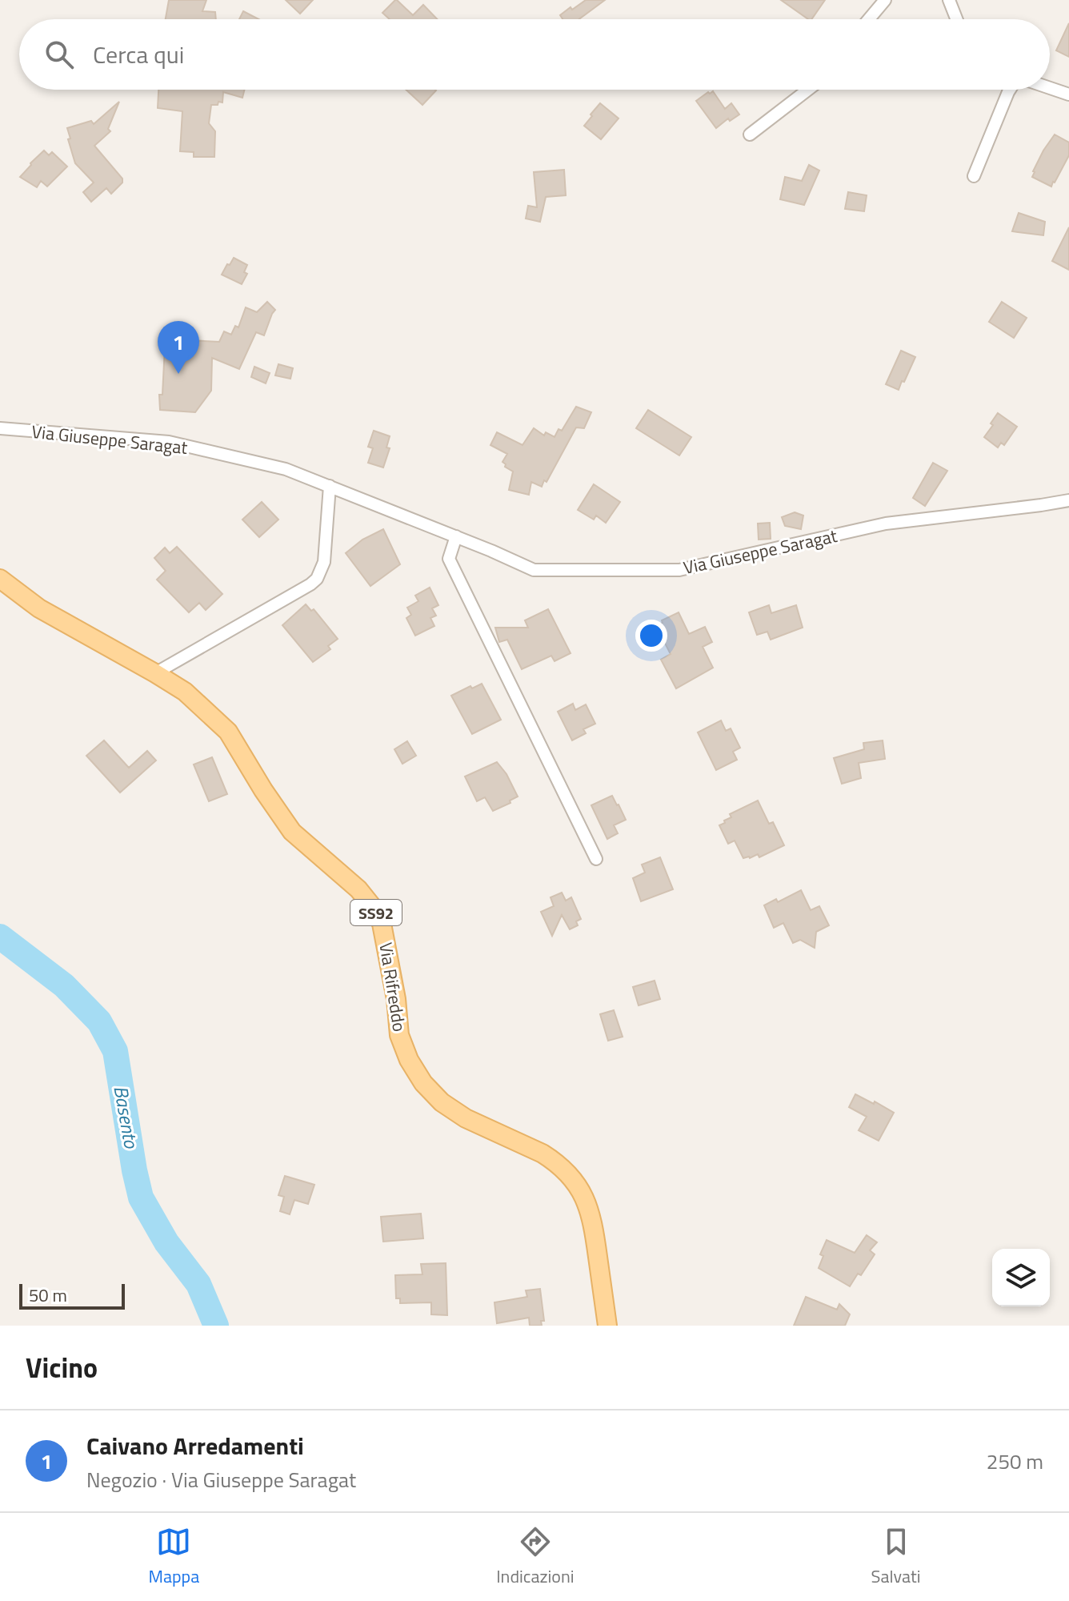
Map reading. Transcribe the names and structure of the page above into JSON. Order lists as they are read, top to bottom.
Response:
{
  "streets": {
    "main road": ["SS92", "Via Rifreddo"],
    "street": ["Via Giuseppe Saragat"]
  },
  "water": ["Basento"],
  "scale_bar": "50 m",
  "page": {
    "search": "Cerca qui",
    "pins": "1",
    "scale": "50 m",
    "heading": "Vicino",
    "list": [
      {
        "mark": "1",
        "name": "Caivano Arredamenti",
        "note": "Negozio · Via Giuseppe Saragat",
        "value": "250 m"
      }
    ],
    "nav": ["Mappa", "Indicazioni", "Salvati"]
  }
}
